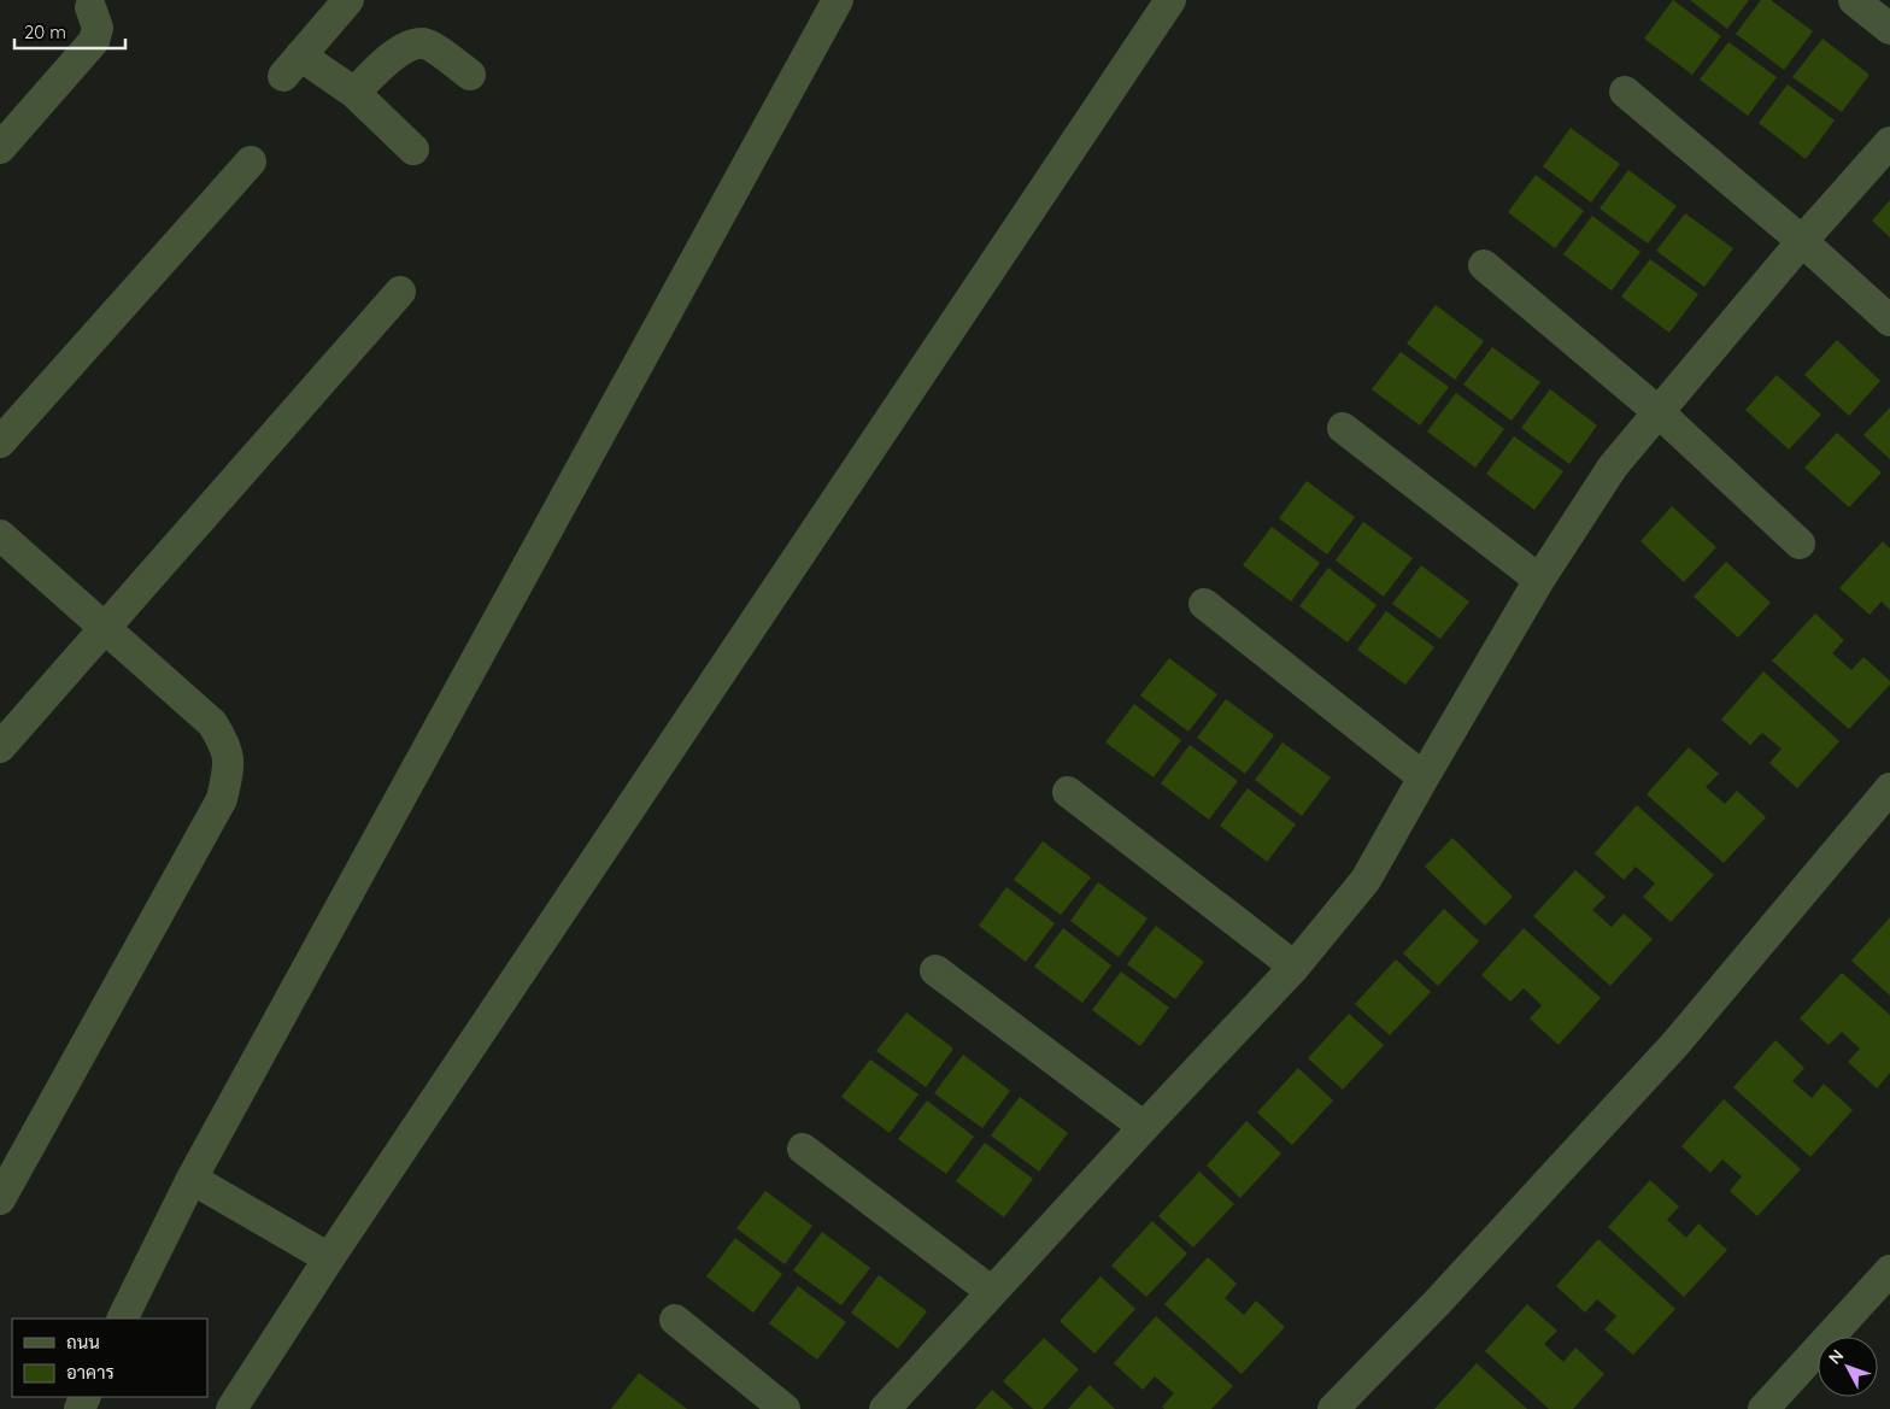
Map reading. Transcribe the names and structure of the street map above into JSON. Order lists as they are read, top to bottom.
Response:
{
  "legend": ["ถนน", "อาคาร"],
  "scale_bar": "20 m",
  "north": "top left"
}
